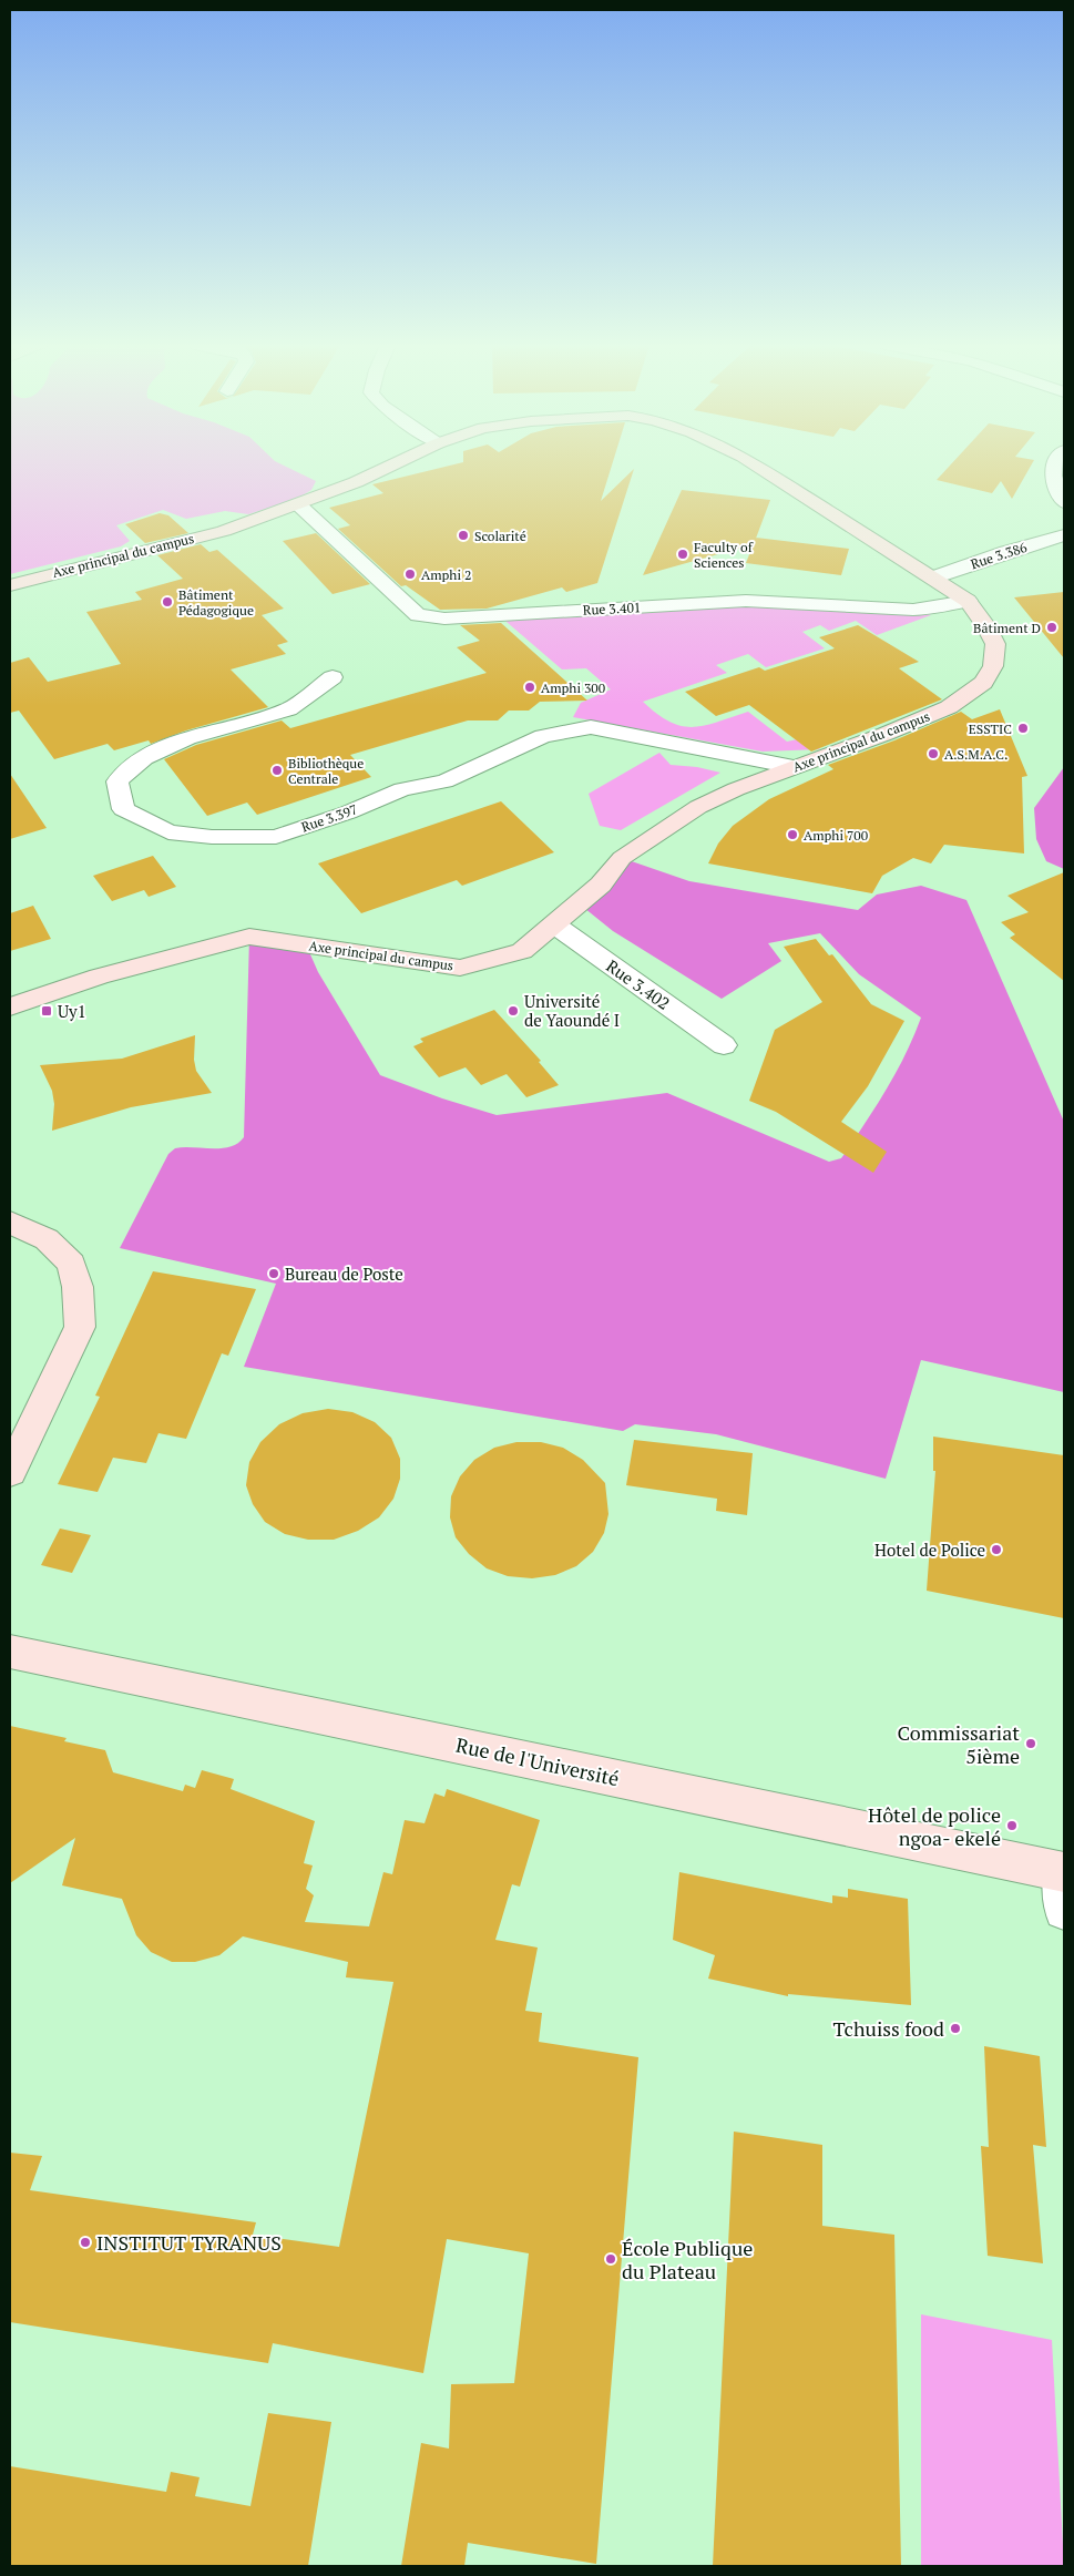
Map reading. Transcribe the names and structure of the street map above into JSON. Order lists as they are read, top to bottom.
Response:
{
  "streets": {
    "street": [
      "Axe principal du campus",
      "Rue 3.386",
      "Rue 3.401",
      "Rue 3.397",
      "Rue 3.402",
      "Rue de l'Université"
    ]
  },
  "crossings": [
    ["Axe principal du campus", "Rue 3.386"],
    ["Axe principal du campus", "Rue 3.401"],
    ["Axe principal du campus", "Rue 3.397"],
    ["Axe principal du campus", "Rue 3.402"]
  ],
  "places": {
    "other": [
      "Scolarité",
      "Faculty of Sciences",
      "Amphi 2",
      "Bâtiment Pédagogique",
      "Bâtiment D",
      "Amphi 300",
      "ESSTIC",
      "A.S.M.A.C.",
      "Bibliothèque Centrale",
      "Amphi 700",
      "Université de Yaoundé I",
      "Bureau de Poste",
      "Hotel de Police",
      "Commissariat 5ième",
      "Hôtel de police ngoa- ekelé",
      "Tchuiss food",
      "INSTITUT TYRANUS",
      "École Publique du Plateau"
    ],
    "transit": ["Uy1"]
  }
}
